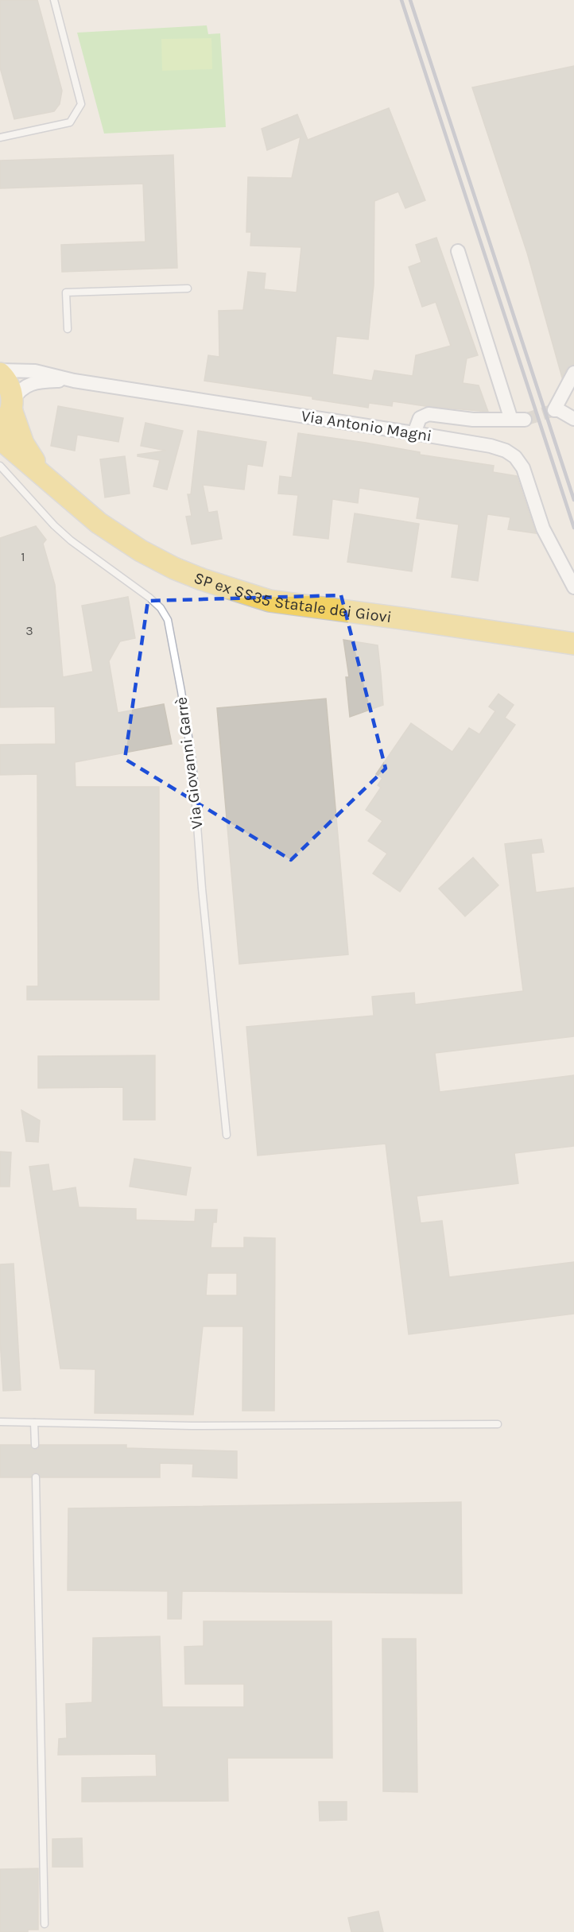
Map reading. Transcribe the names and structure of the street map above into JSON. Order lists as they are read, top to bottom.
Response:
{
  "streets": {
    "main road": ["SP ex SS35 Statale dei Giovi"],
    "street": ["Via Antonio Magni"],
    "lane": ["Via Giovanni Garrè"]
  },
  "house_numbers": ["1", "3"]
}
